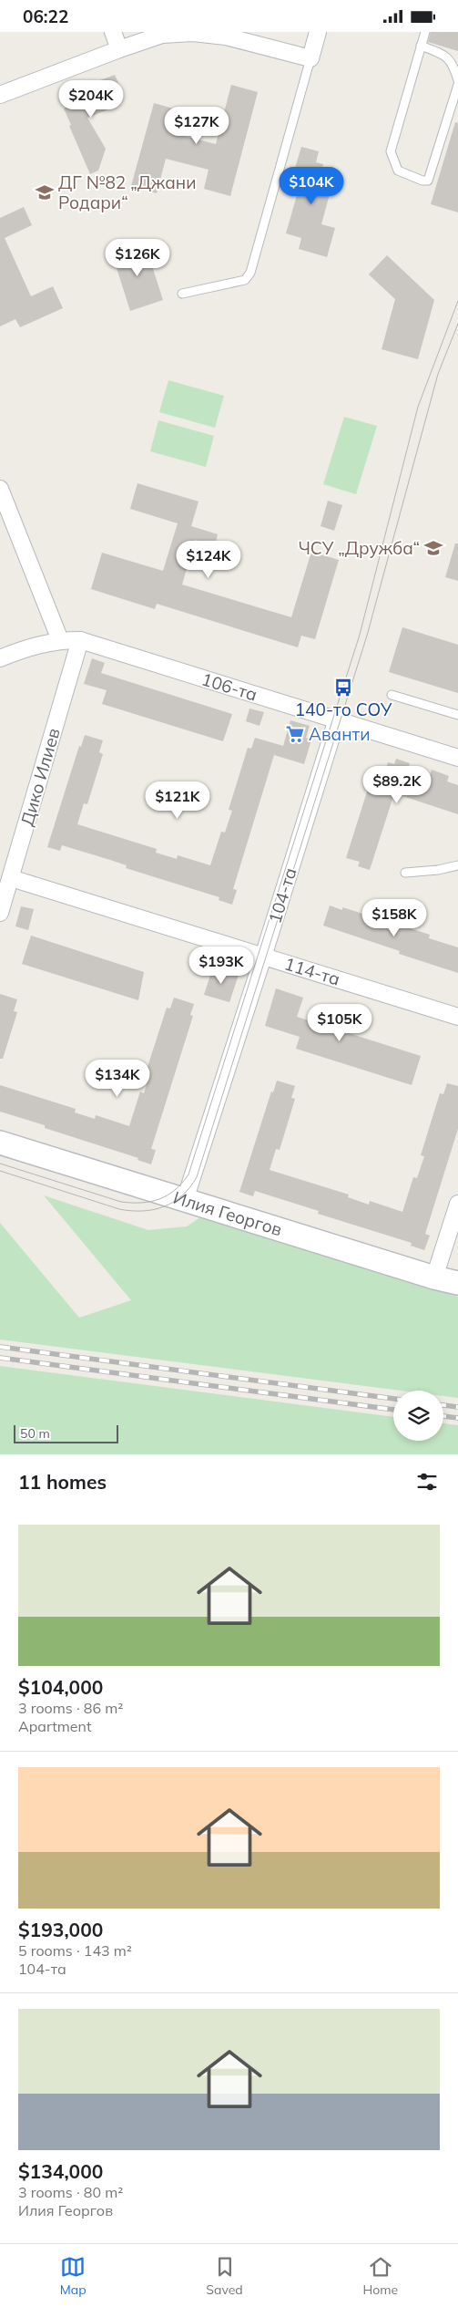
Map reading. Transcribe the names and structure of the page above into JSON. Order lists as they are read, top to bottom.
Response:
{
  "streets": {
    "street": [
      "106-та",
      "Дико Илиев",
      "104-та",
      "114-та",
      "Илия Георгов"
    ]
  },
  "crossings": [
    ["106-та", "Дико Илиев"],
    ["106-та", "104-та"],
    ["Дико Илиев", "114-та"],
    ["104-та", "114-та"],
    ["104-та", "Илия Георгов"]
  ],
  "places": {
    "school or university": ["ДГ №82 „Джани Родари“", "ЧСУ „Дружба“"],
    "bus stop": ["140-то СОУ"],
    "supermarket": ["Аванти"]
  },
  "scale_bar": "50 m",
  "page": {
    "status": "06:22",
    "price": [
      "$204K",
      "$127K",
      "$104K",
      "$126K",
      "$124K",
      "$89.2K",
      "$121K",
      "$158K",
      "$193K",
      "$105K",
      "$134K"
    ],
    "scale": "50 m",
    "heading": "11 homes",
    "list": [
      {
        "name": "$104,000",
        "note": "3 rooms · 86 m² · Apartment"
      },
      {
        "name": "$193,000",
        "note": "5 rooms · 143 m² · 104-та"
      },
      {
        "name": "$134,000",
        "note": "3 rooms · 80 m² · Илия Георгов"
      }
    ],
    "tabs": ["Map", "Saved", "Home"]
  }
}
